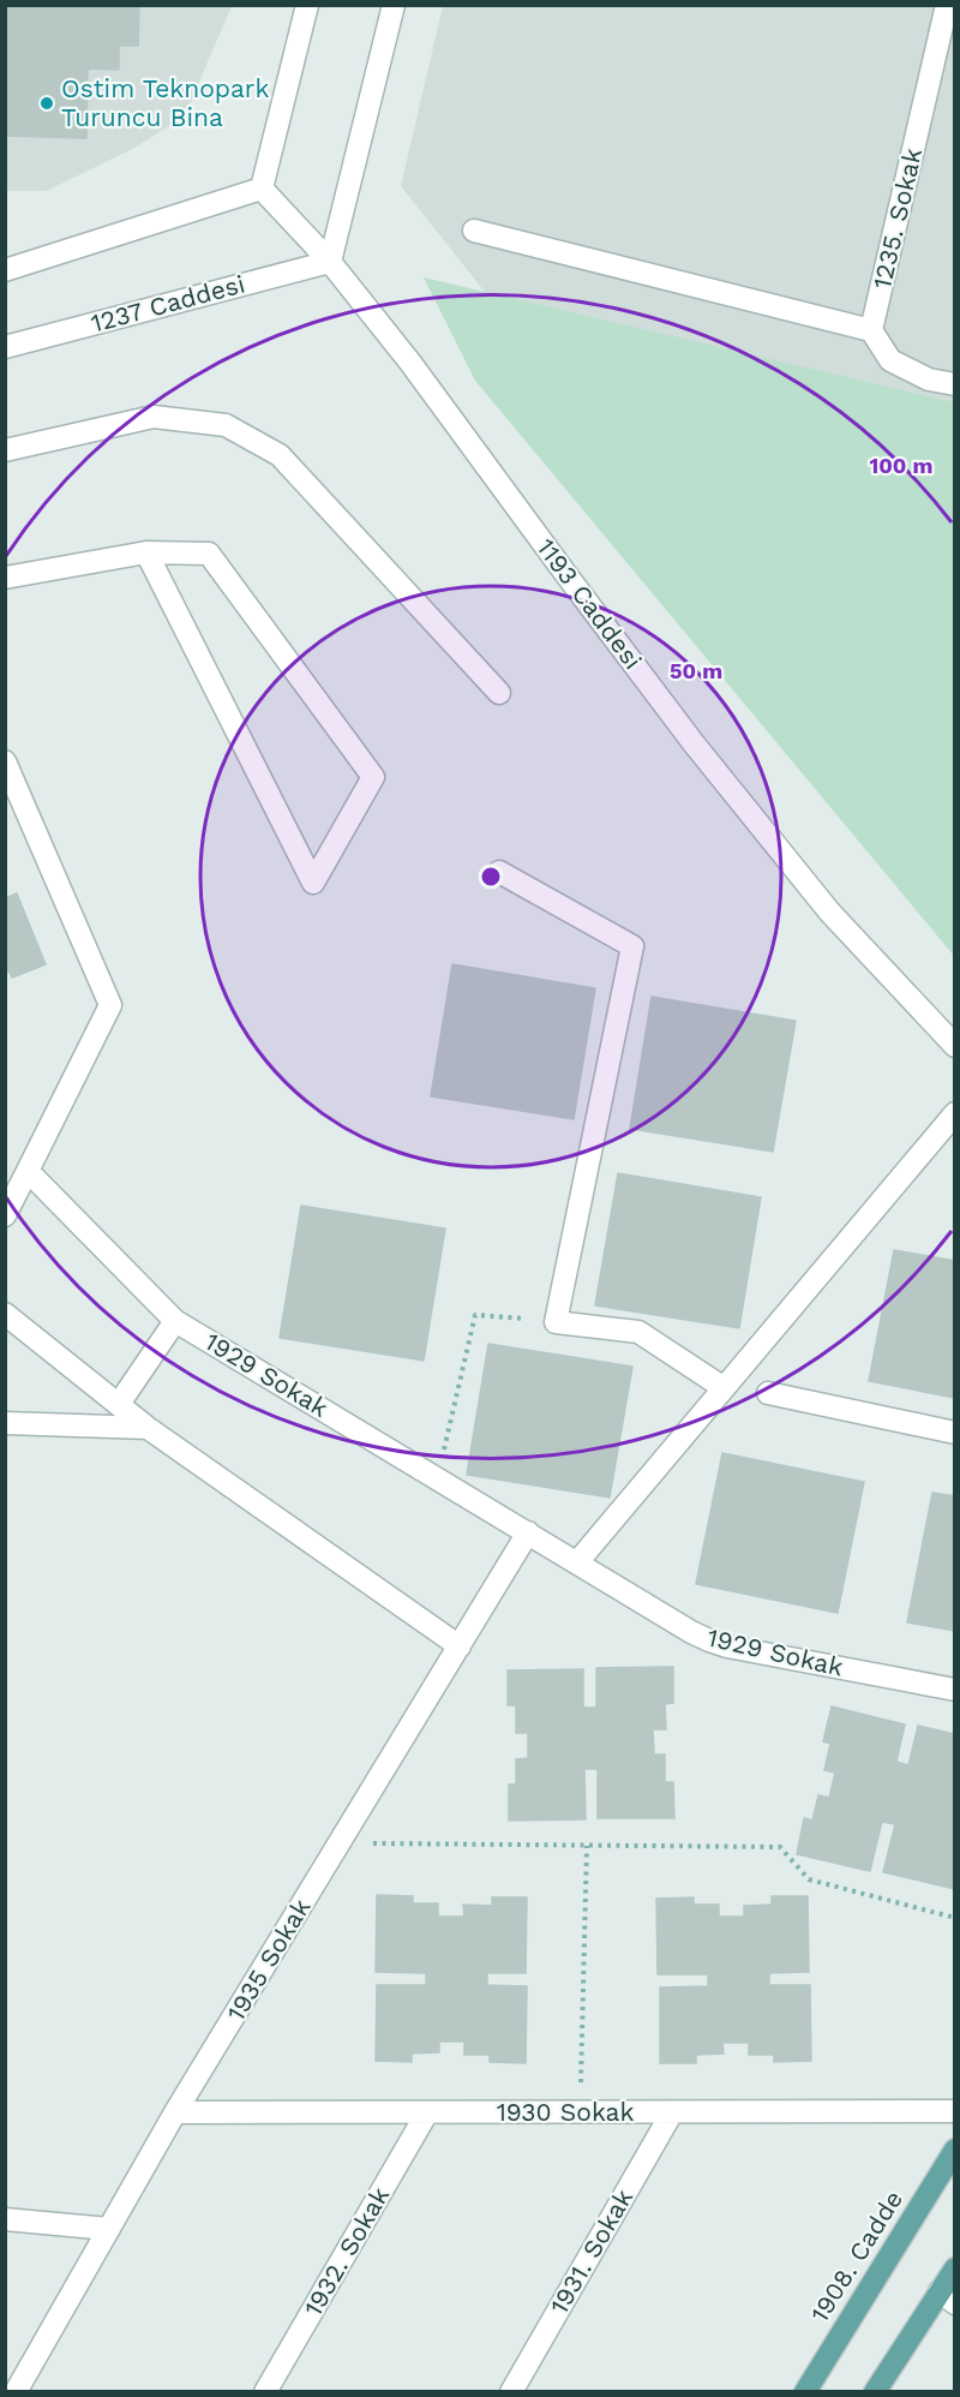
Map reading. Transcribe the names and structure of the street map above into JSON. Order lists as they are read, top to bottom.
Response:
{
  "streets": {
    "main road": ["1908. Cadde"],
    "street": [
      "1235. Sokak",
      "1237 Caddesi",
      "1193 Caddesi",
      "1929 Sokak",
      "1935 Sokak",
      "1930 Sokak",
      "1932. Sokak",
      "1931. Sokak"
    ]
  },
  "crossings": [
    ["1237 Caddesi", "1193 Caddesi"],
    ["1929 Sokak", "1935 Sokak"],
    ["1935 Sokak", "1930 Sokak"],
    ["1930 Sokak", "1932. Sokak"],
    ["1930 Sokak", "1931. Sokak"]
  ],
  "places": ["Ostim Teknopark Turuncu Bina"],
  "rings": ["100 m", "50 m"]
}
